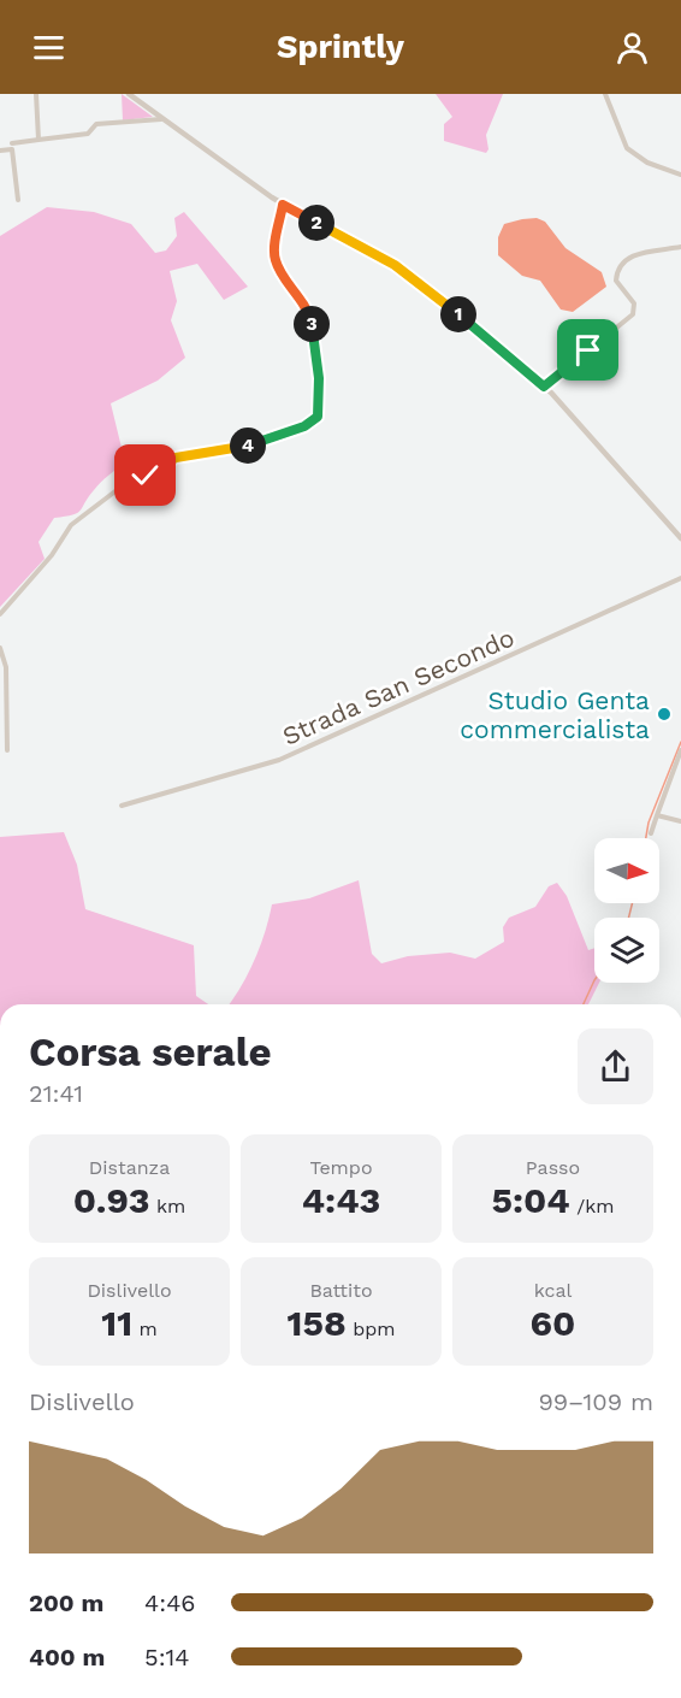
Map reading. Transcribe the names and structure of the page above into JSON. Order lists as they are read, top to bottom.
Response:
{
  "streets": {
    "street": ["Strada San Secondo"]
  },
  "places": ["Studio Genta commercialista"],
  "north": "right",
  "page": {
    "header": "Sprintly",
    "pins": [
      "2",
      "1",
      "3",
      "4"
    ],
    "heading": ["Corsa serale", "21:41"],
    "stats": [
      ["Distanza", "0.93 km"],
      ["Tempo", "4:43"],
      ["Passo", "5:04 /km"],
      ["Dislivello", "11 m"],
      ["Battito", "158 bpm"],
      ["kcal", "60"]
    ],
    "chart": ["Dislivello", "99–109 m"],
    "list": [
      {
        "name": "200 m",
        "note": "4:46"
      },
      {
        "name": "400 m",
        "note": "5:14"
      }
    ]
  }
}
